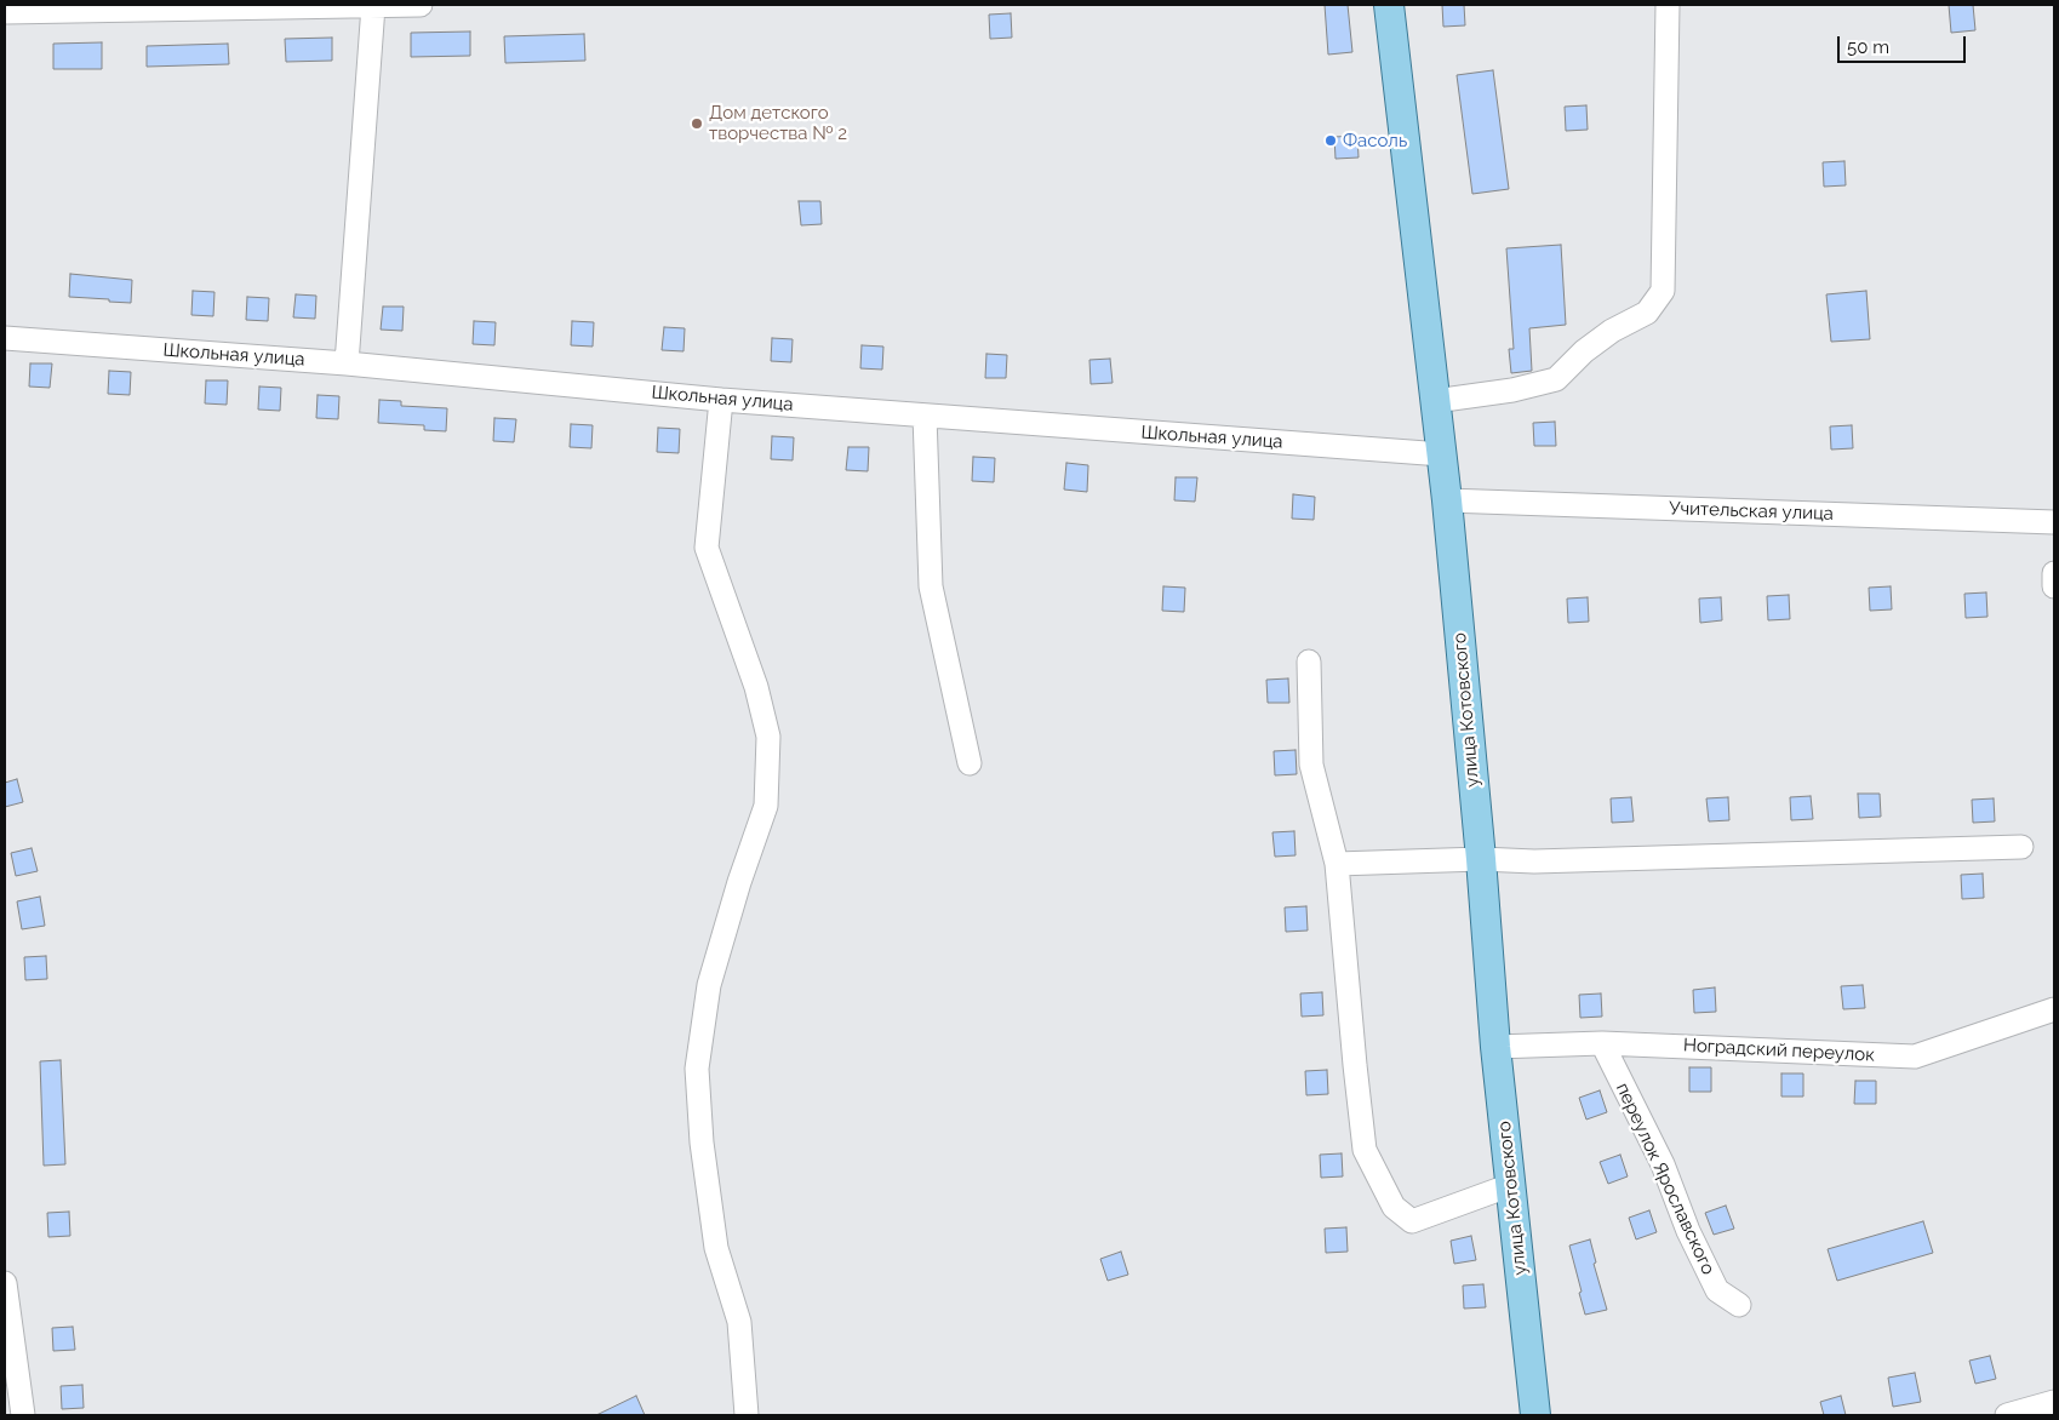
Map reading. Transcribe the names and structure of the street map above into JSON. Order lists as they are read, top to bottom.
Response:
{
  "streets": {
    "main road": ["улица Котовского"],
    "street": [
      "Школьная улица",
      "Учительская улица",
      "Ноградский переулок",
      "переулок Ярославского"
    ]
  },
  "crossings": [
    ["Школьная улица", "улица Котовского"],
    ["Учительская улица", "улица Котовского"],
    ["улица Котовского", "Ноградский переулок"],
    ["Ноградский переулок", "переулок Ярославского"]
  ],
  "places": ["Дом детского творчества № 2", "Фасоль"],
  "scale_bar": "50 m"
}
